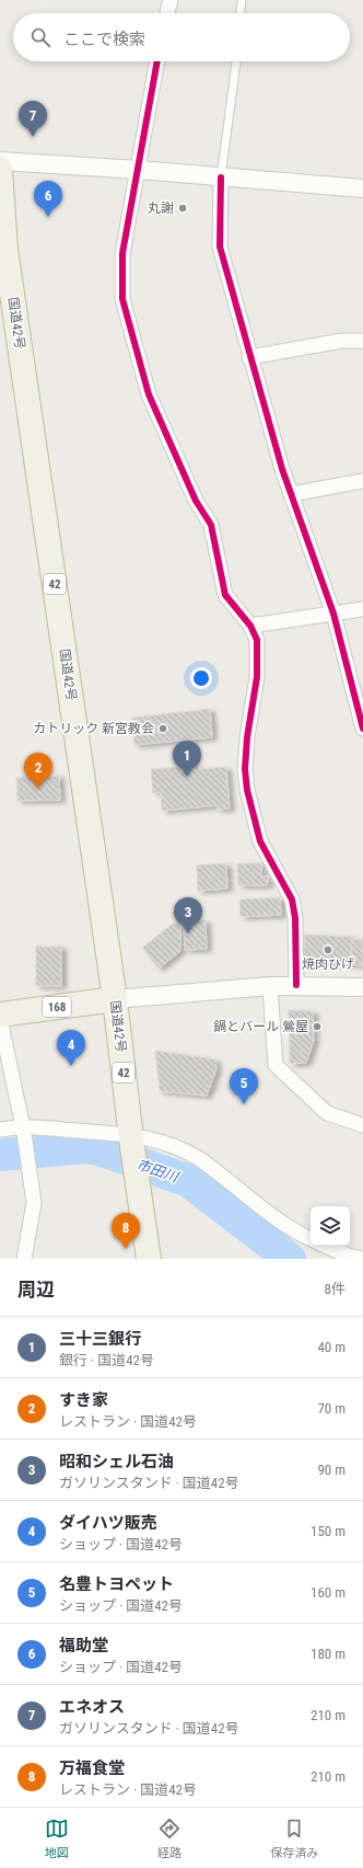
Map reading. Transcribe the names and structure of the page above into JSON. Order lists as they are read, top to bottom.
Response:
{
  "streets": {
    "highway": ["国道42号", "42", "168"]
  },
  "crossings": [
    ["国道42号", "168"]
  ],
  "water": ["市田川"],
  "places": [
    "丸謝",
    "カトリック 新宮教会",
    "焼肉ひげ",
    "鍋とバール 鶯屋"
  ],
  "page": {
    "search": "ここで検索",
    "pins": [
      "7",
      "6",
      "1",
      "2",
      "3",
      "4",
      "5",
      "8"
    ],
    "heading": ["周辺", "8件"],
    "list": [
      {
        "mark": "1",
        "name": "三十三銀行",
        "note": "銀行 · 国道42号",
        "value": "40 m"
      },
      {
        "mark": "2",
        "name": "すき家",
        "note": "レストラン · 国道42号",
        "value": "70 m"
      },
      {
        "mark": "3",
        "name": "昭和シェル石油",
        "note": "ガソリンスタンド · 国道42号",
        "value": "90 m"
      },
      {
        "mark": "4",
        "name": "ダイハツ販売",
        "note": "ショップ · 国道42号",
        "value": "150 m"
      },
      {
        "mark": "5",
        "name": "名豊トヨペット",
        "note": "ショップ · 国道42号",
        "value": "160 m"
      },
      {
        "mark": "6",
        "name": "福助堂",
        "note": "ショップ · 国道42号",
        "value": "180 m"
      },
      {
        "mark": "7",
        "name": "エネオス",
        "note": "ガソリンスタンド · 国道42号",
        "value": "210 m"
      },
      {
        "mark": "8",
        "name": "万福食堂",
        "note": "レストラン · 国道42号",
        "value": "210 m"
      }
    ],
    "nav": ["地図", "経路", "保存済み"]
  }
}
